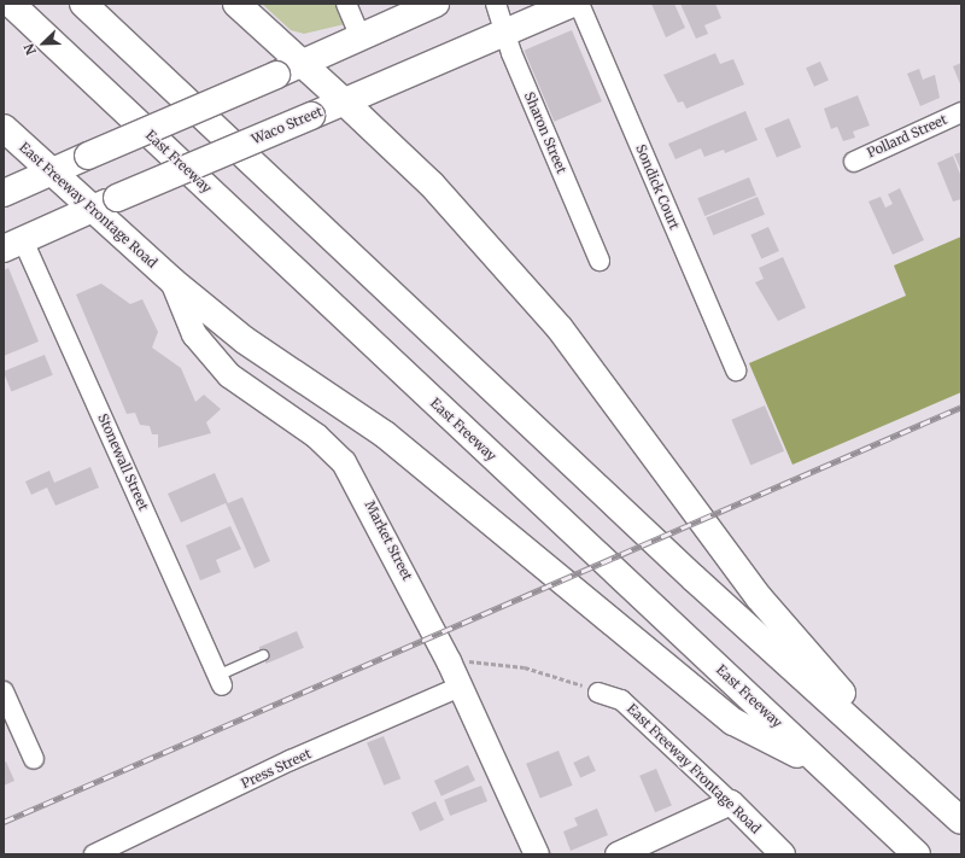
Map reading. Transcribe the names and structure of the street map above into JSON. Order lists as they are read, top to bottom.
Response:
{
  "streets": {
    "main road": ["Waco Street", "East Freeway", "East Freeway Frontage Road"],
    "street": [
      "Sharon Street",
      "Pollard Street",
      "Sondick Court",
      "Stonewall Street",
      "Market Street",
      "Press Street"
    ]
  },
  "crossings": [
    ["Waco Street", "Sharon Street"],
    ["Waco Street", "East Freeway Frontage Road"],
    ["Waco Street", "Stonewall Street"],
    ["East Freeway", "East Freeway Frontage Road"],
    ["East Freeway Frontage Road", "Market Street"],
    ["Market Street", "Press Street"]
  ],
  "north": "bottom left"
}
